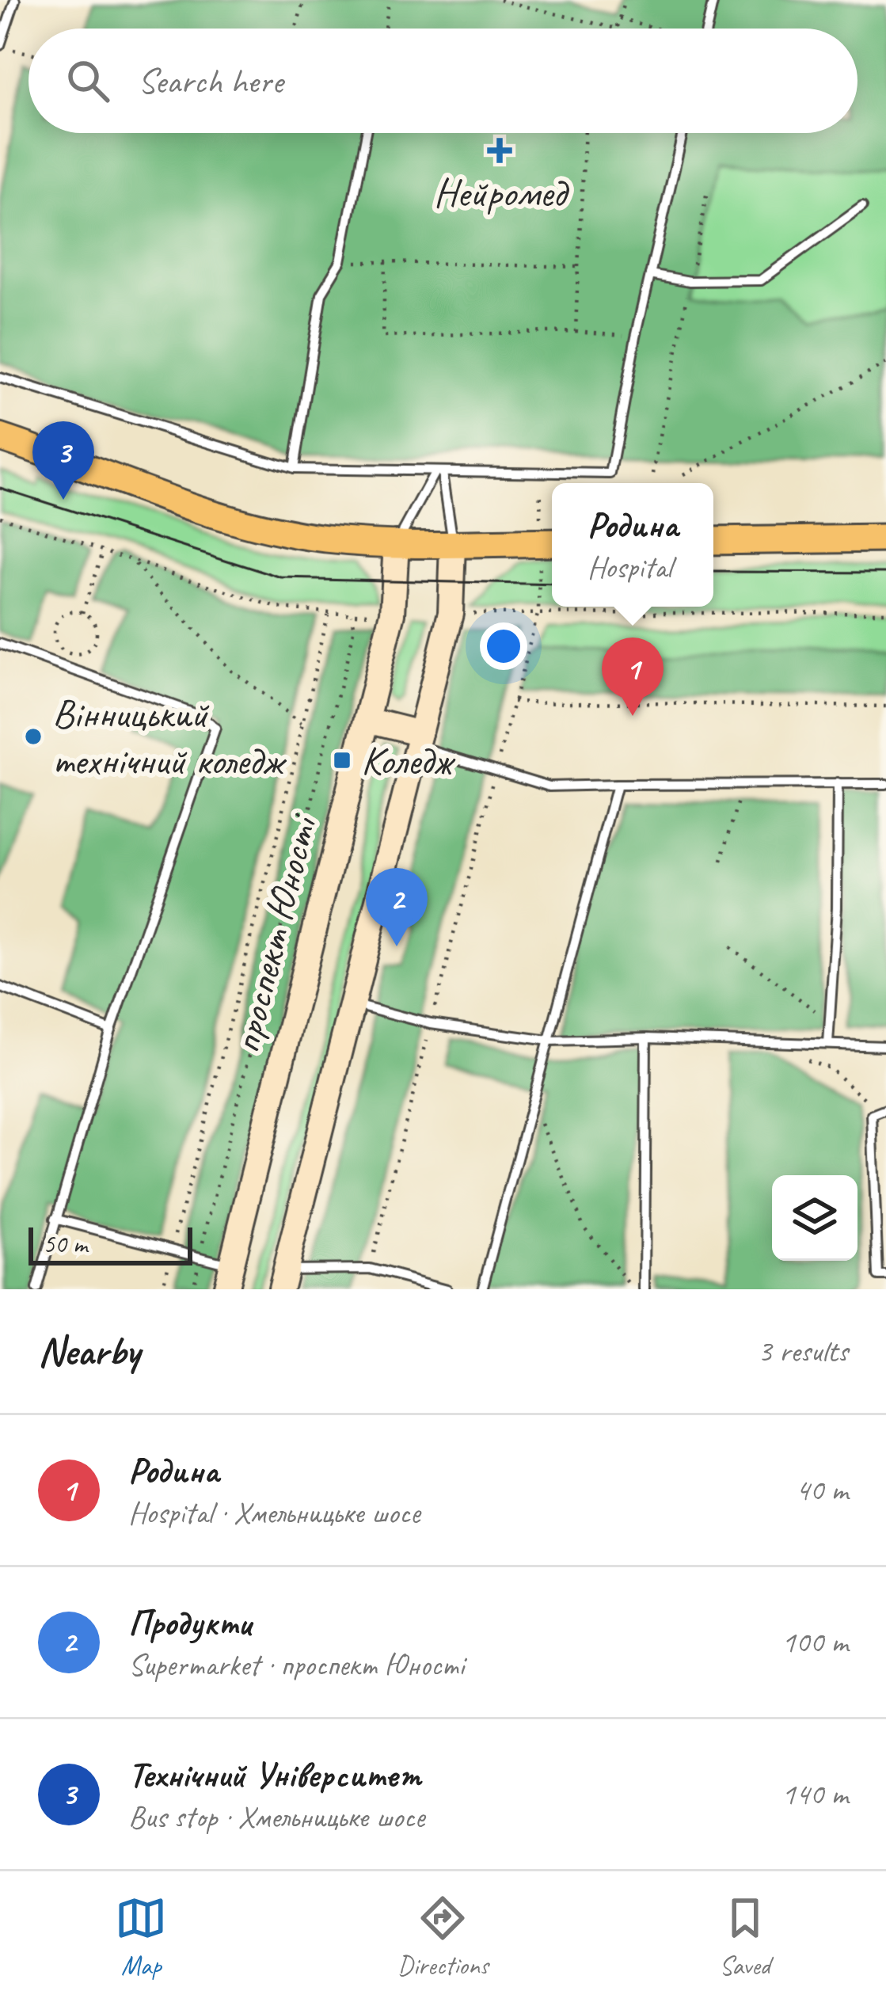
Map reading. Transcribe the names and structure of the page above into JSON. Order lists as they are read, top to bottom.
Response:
{
  "streets": {
    "main road": ["проспект Юності"]
  },
  "places": {
    "health": ["Нейромед"],
    "other": ["Вінницький технічний коледж"],
    "transit": ["Коледж"]
  },
  "scale_bar": "50 m",
  "page": {
    "search": "Search here",
    "pins": ["3", "1", "2"],
    "popup": ["Родина", "Hospital"],
    "scale": "50 m",
    "heading": ["Nearby", "3 results"],
    "list": [
      {
        "mark": "1",
        "name": "Родина",
        "note": "Hospital · Хмельницьке шосе",
        "value": "40 m"
      },
      {
        "mark": "2",
        "name": "Продукти",
        "note": "Supermarket · проспект Юності",
        "value": "100 m"
      },
      {
        "mark": "3",
        "name": "Технічний Університет",
        "note": "Bus stop · Хмельницьке шосе",
        "value": "140 m"
      }
    ],
    "nav": ["Map", "Directions", "Saved"]
  }
}
